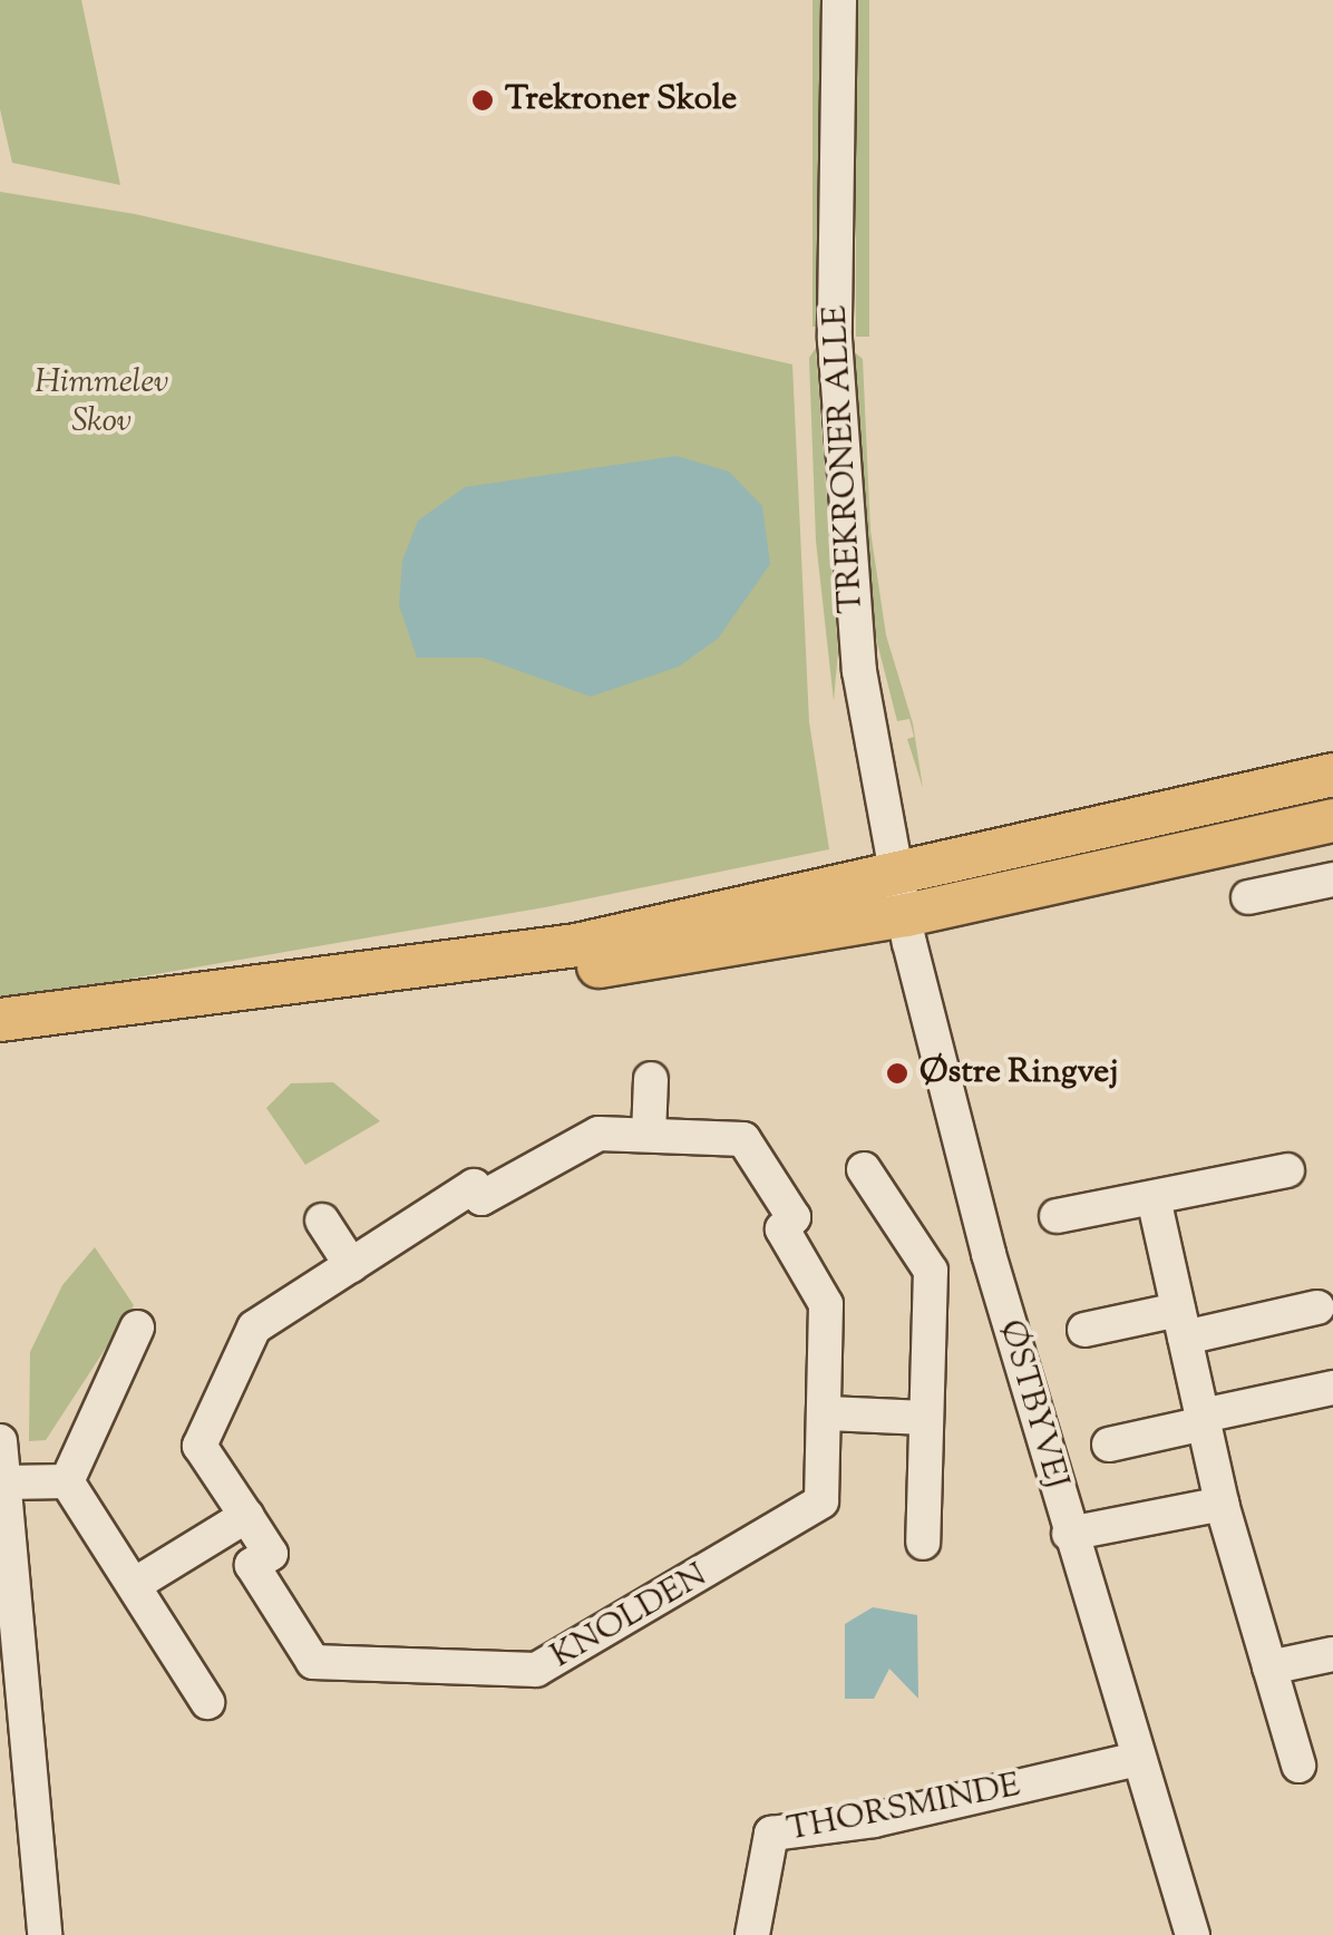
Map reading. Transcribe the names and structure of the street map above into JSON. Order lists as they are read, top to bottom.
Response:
{
  "streets": {
    "street": [
      "TREKRONER ALLE",
      "ØSTBYVEJ",
      "KNOLDEN",
      "THORSMINDE"
    ]
  },
  "crossings": [
    ["TREKRONER ALLE", "ØSTBYVEJ"],
    ["ØSTBYVEJ", "THORSMINDE"]
  ],
  "parks": ["Himmelev Skov"],
  "places": ["Trekroner Skole", "Østre Ringvej"]
}
